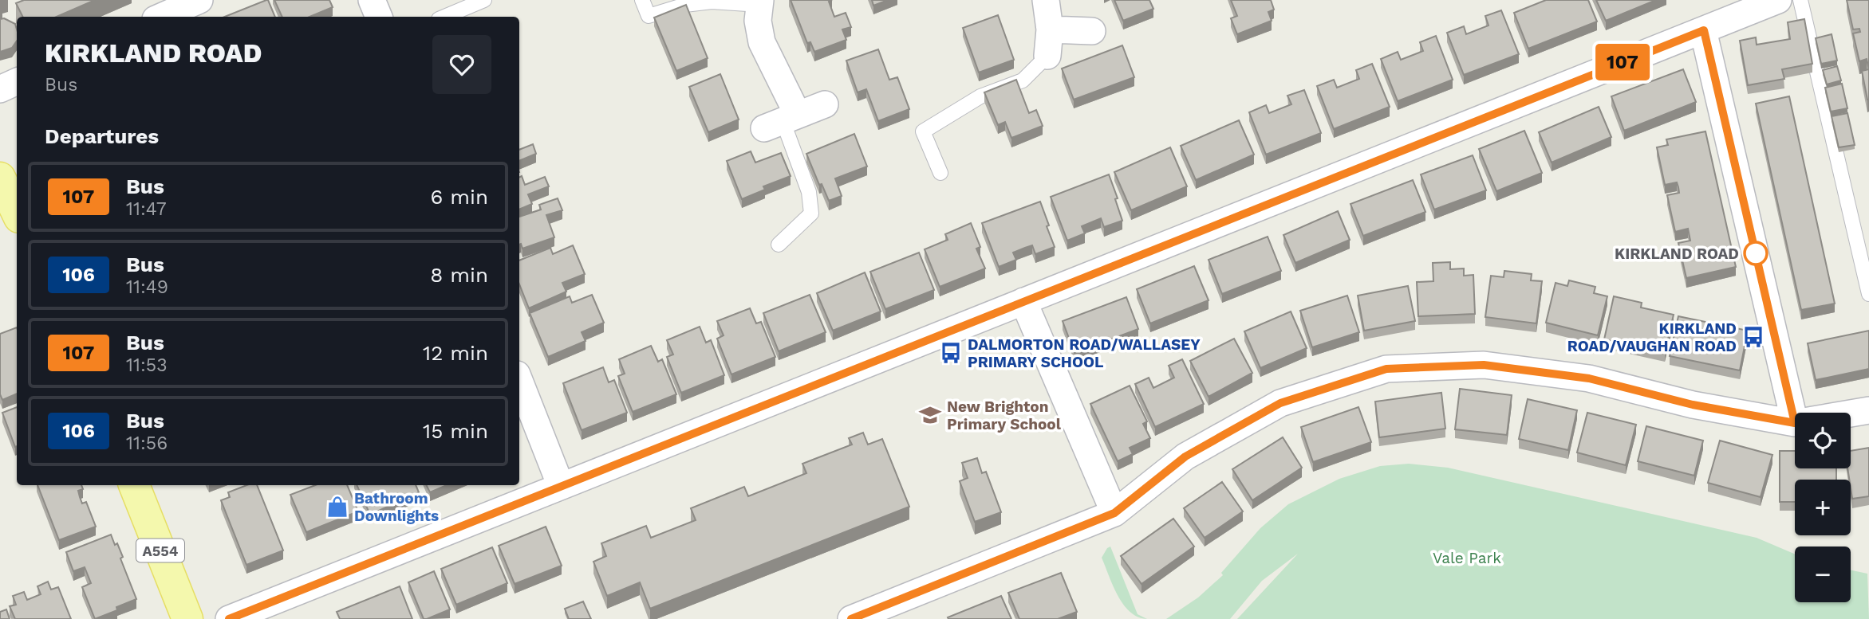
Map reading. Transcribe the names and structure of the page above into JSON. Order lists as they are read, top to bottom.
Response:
{
  "streets": {
    "main road": ["A554"]
  },
  "parks": ["Vale Park"],
  "places": {
    "other": ["KIRKLAND ROAD"],
    "bus stop": ["KIRKLAND ROAD/VAUGHAN ROAD", "DALMORTON ROAD/WALLASEY PRIMARY SCHOOL"],
    "school or university": ["New Brighton Primary School"],
    "shop": ["Bathroom Downlights"]
  },
  "lines": ["bus line 107"],
  "page": {
    "on_map": "107",
    "heading": [
      ["KIRKLAND ROAD", "Bus"],
      "Departures"
    ],
    "list": [
      {
        "mark": "107",
        "name": "Bus",
        "note": "11:47",
        "value": "6 min"
      },
      {
        "mark": "106",
        "name": "Bus",
        "note": "11:49",
        "value": "8 min"
      },
      {
        "mark": "107",
        "name": "Bus",
        "note": "11:53",
        "value": "12 min"
      },
      {
        "mark": "106",
        "name": "Bus",
        "note": "11:56",
        "value": "15 min"
      }
    ],
    "map_buttons": ["+", "−"]
  }
}
